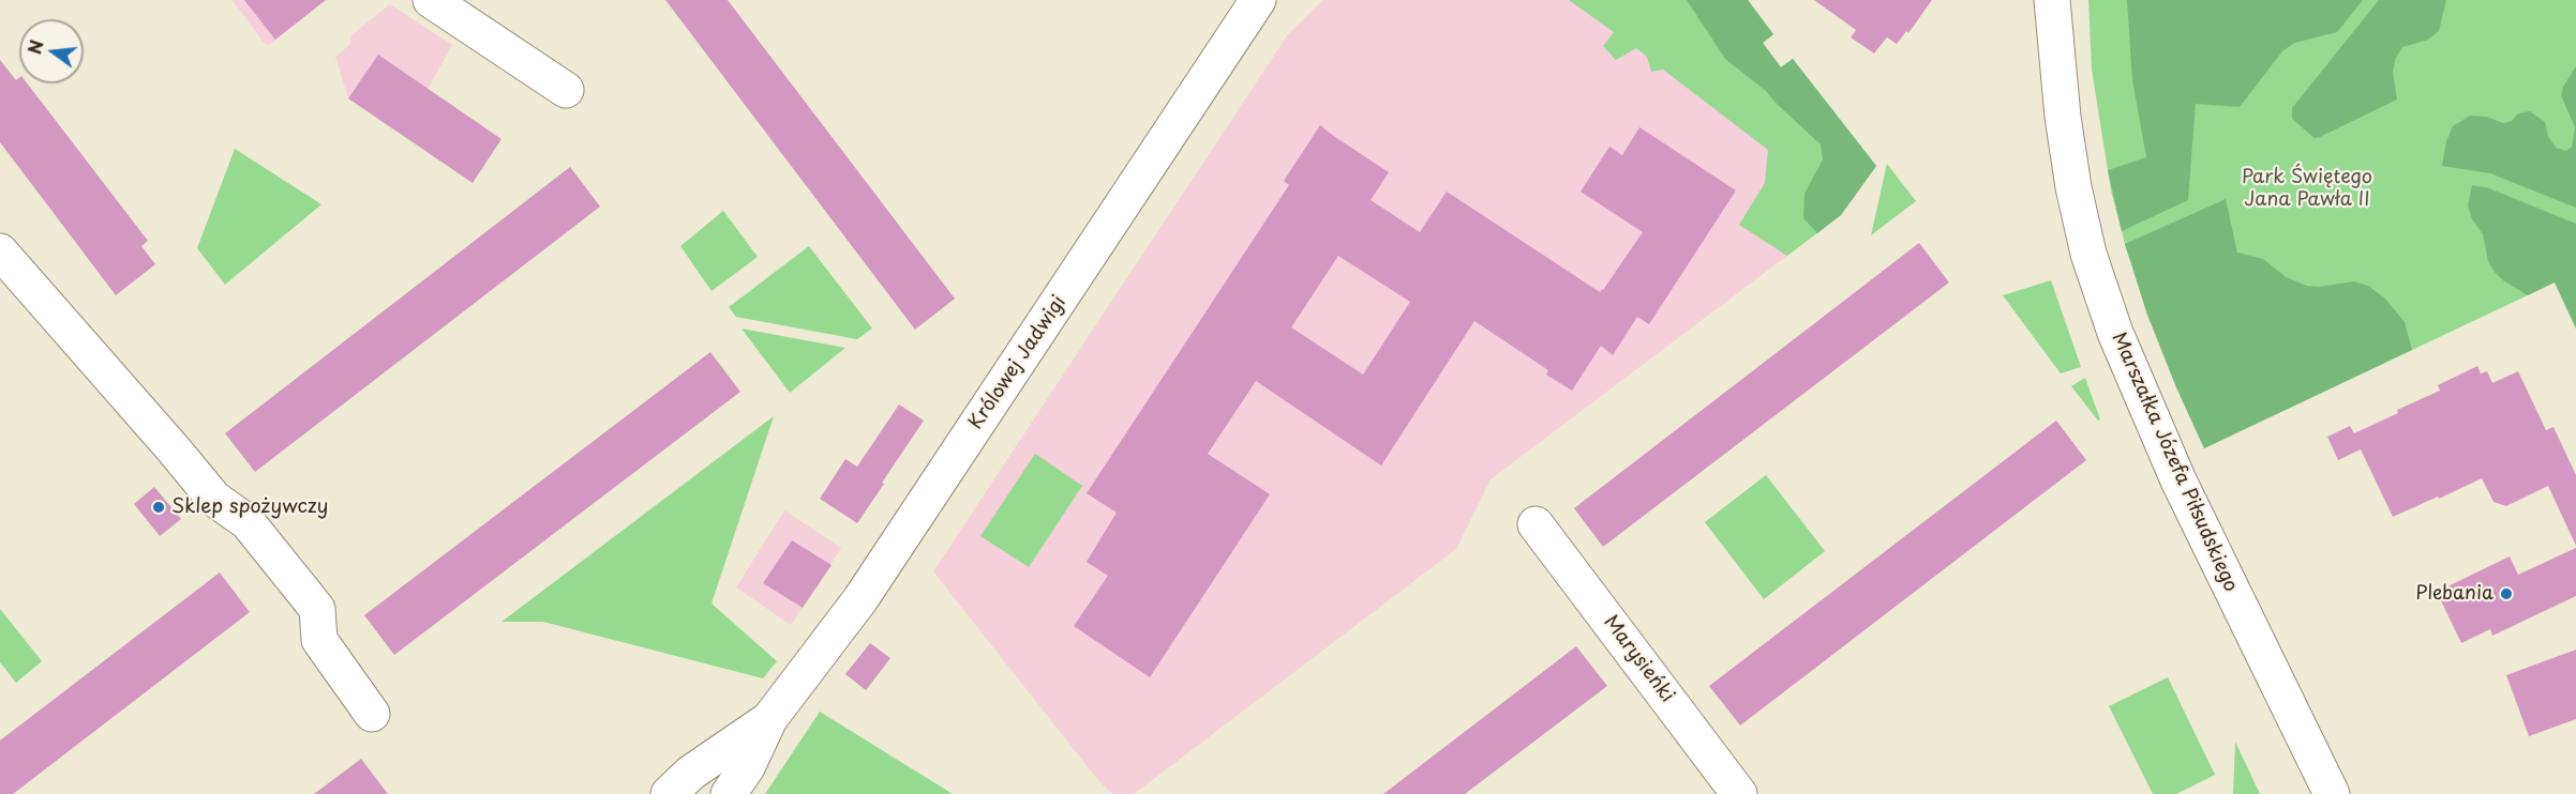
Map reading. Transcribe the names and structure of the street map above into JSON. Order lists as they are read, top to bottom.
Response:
{
  "streets": {
    "street": ["Królowej Jadwigi", "Marszałka Józefa Piłsudskiego", "Marysieńki"]
  },
  "parks": ["Park Świętego Jana Pawła II"],
  "places": ["Sklep spożywczy", "Plebania"],
  "north": "left"
}
